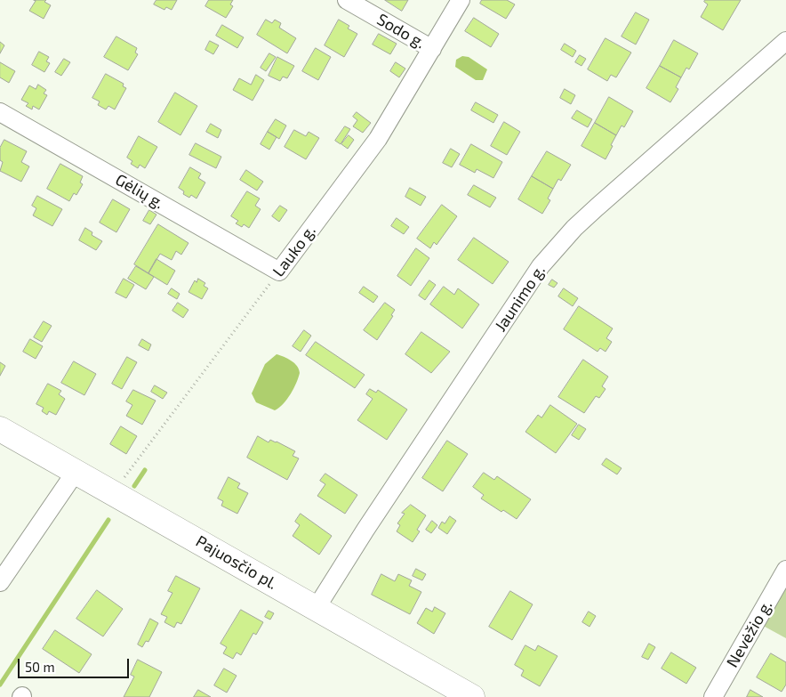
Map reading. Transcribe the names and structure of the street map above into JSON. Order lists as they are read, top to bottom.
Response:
{
  "streets": {
    "main road": ["Pajuosčio pl."],
    "street": [
      "Sodo g.",
      "Gėlių g.",
      "Lauko g.",
      "Jaunimo g.",
      "Nevėžio g."
    ]
  },
  "crossings": [
    ["Sodo g.", "Lauko g."],
    ["Gėlių g.", "Lauko g."],
    ["Lauko g.", "Pajuosčio pl."],
    ["Jaunimo g.", "Pajuosčio pl."]
  ],
  "scale_bar": "50 m"
}
